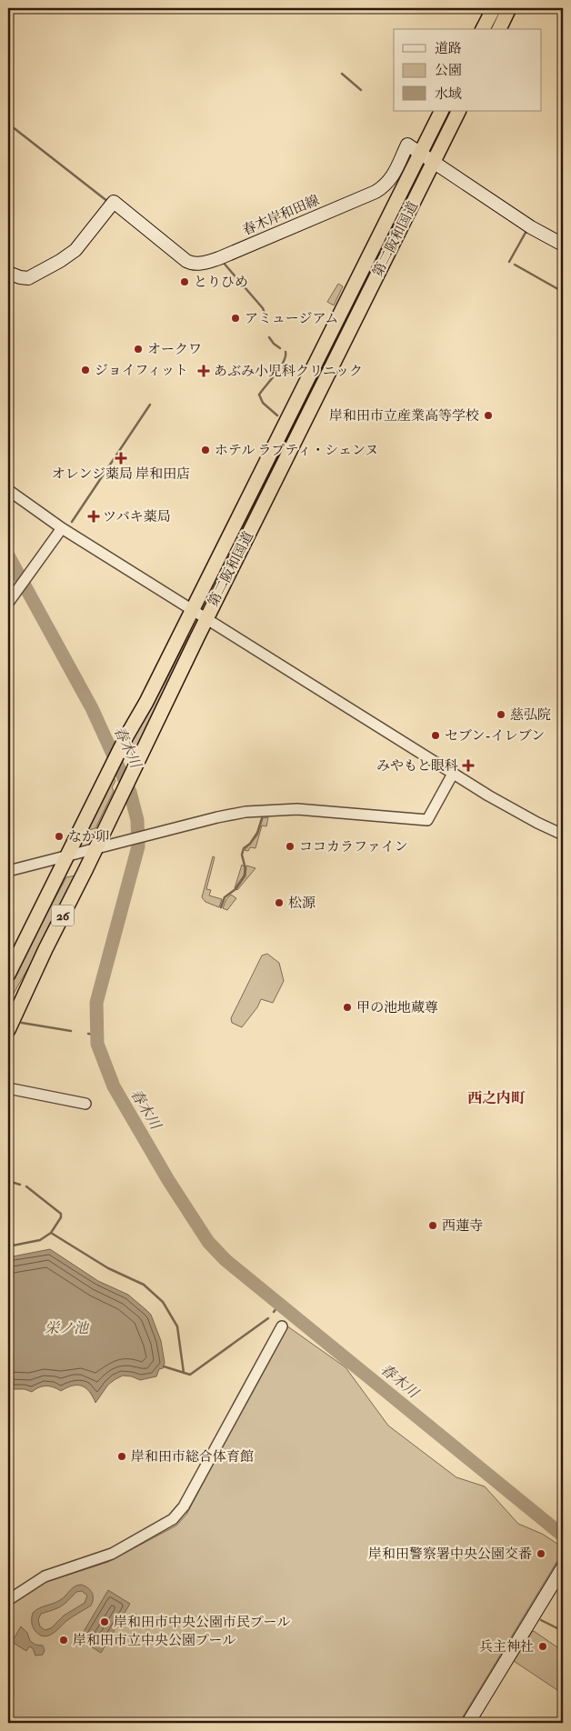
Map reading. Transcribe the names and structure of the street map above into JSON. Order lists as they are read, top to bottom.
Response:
{
  "streets": {
    "highway": ["第二阪和国道", "26"],
    "main road": ["春木岸和田線"]
  },
  "crossings": [
    ["春木岸和田線", "第二阪和国道"]
  ],
  "districts": ["西之内町"],
  "water": ["春木川", "栄ノ池"],
  "places": {
    "other": [
      "とりひめ",
      "アミュージアム",
      "オークワ",
      "ジョイフィット",
      "岸和田市立産業高等学校",
      "ホテル ラプティ・シェンヌ",
      "慈弘院",
      "セブン-イレブン",
      "なか卯",
      "ココカラファイン",
      "松源",
      "甲の池地蔵尊",
      "西蓮寺",
      "岸和田市総合体育館",
      "岸和田警察署中央公園交番",
      "岸和田市中央公園市民プール",
      "岸和田市立中央公園プール",
      "兵主神社"
    ],
    "health": [
      "あぶみ小児科クリニック",
      "オレンジ薬局 岸和田店",
      "ツバキ薬局",
      "みやもと眼科"
    ]
  },
  "legend": ["道路", "公園", "水域"]
}
